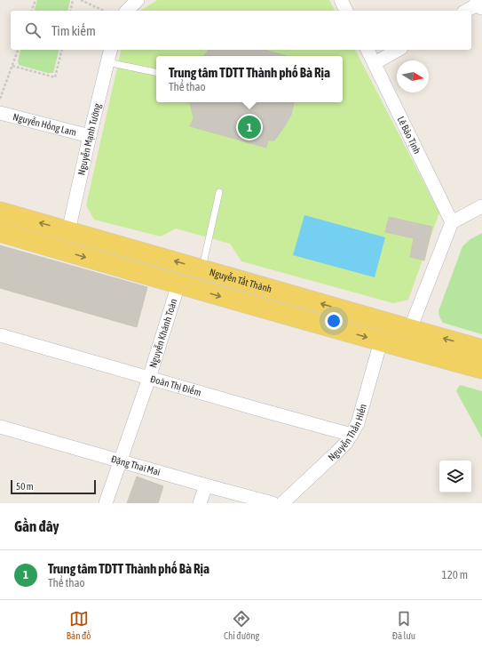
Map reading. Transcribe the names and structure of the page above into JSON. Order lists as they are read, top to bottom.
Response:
{
  "streets": {
    "main road": ["Nguyễn Tất Thành"],
    "street": [
      "Nguyễn Hồng Lam",
      "Lê Bảo Tịnh",
      "Nguyễn Mạnh Tường",
      "Nguyễn Khánh Toàn",
      "Đoàn Thị Điểm",
      "Nguyễn Thần Hiến",
      "Đặng Thai Mai"
    ]
  },
  "crossings": [
    ["Nguyễn Hồng Lam", "Nguyễn Mạnh Tường"],
    ["Nguyễn Mạnh Tường", "Nguyễn Tất Thành"],
    ["Nguyễn Tất Thành", "Nguyễn Khánh Toàn"],
    ["Nguyễn Tất Thành", "Nguyễn Thần Hiến"],
    ["Nguyễn Khánh Toàn", "Đoàn Thị Điểm"],
    ["Nguyễn Khánh Toàn", "Đặng Thai Mai"],
    ["Đoàn Thị Điểm", "Nguyễn Thần Hiến"]
  ],
  "scale_bar": "50 m",
  "north": "right",
  "page": {
    "search": "Tìm kiếm",
    "popup": ["Trung tâm TDTT Thành phố Bà Rịa", "Thể thao"],
    "pins": "1",
    "scale": "50 m",
    "heading": "Gần đây",
    "list": [
      {
        "mark": "1",
        "name": "Trung tâm TDTT Thành phố Bà Rịa",
        "note": "Thể thao",
        "value": "120 m"
      }
    ],
    "nav": ["Bản đồ", "Chỉ đường", "Đã lưu"]
  }
}
